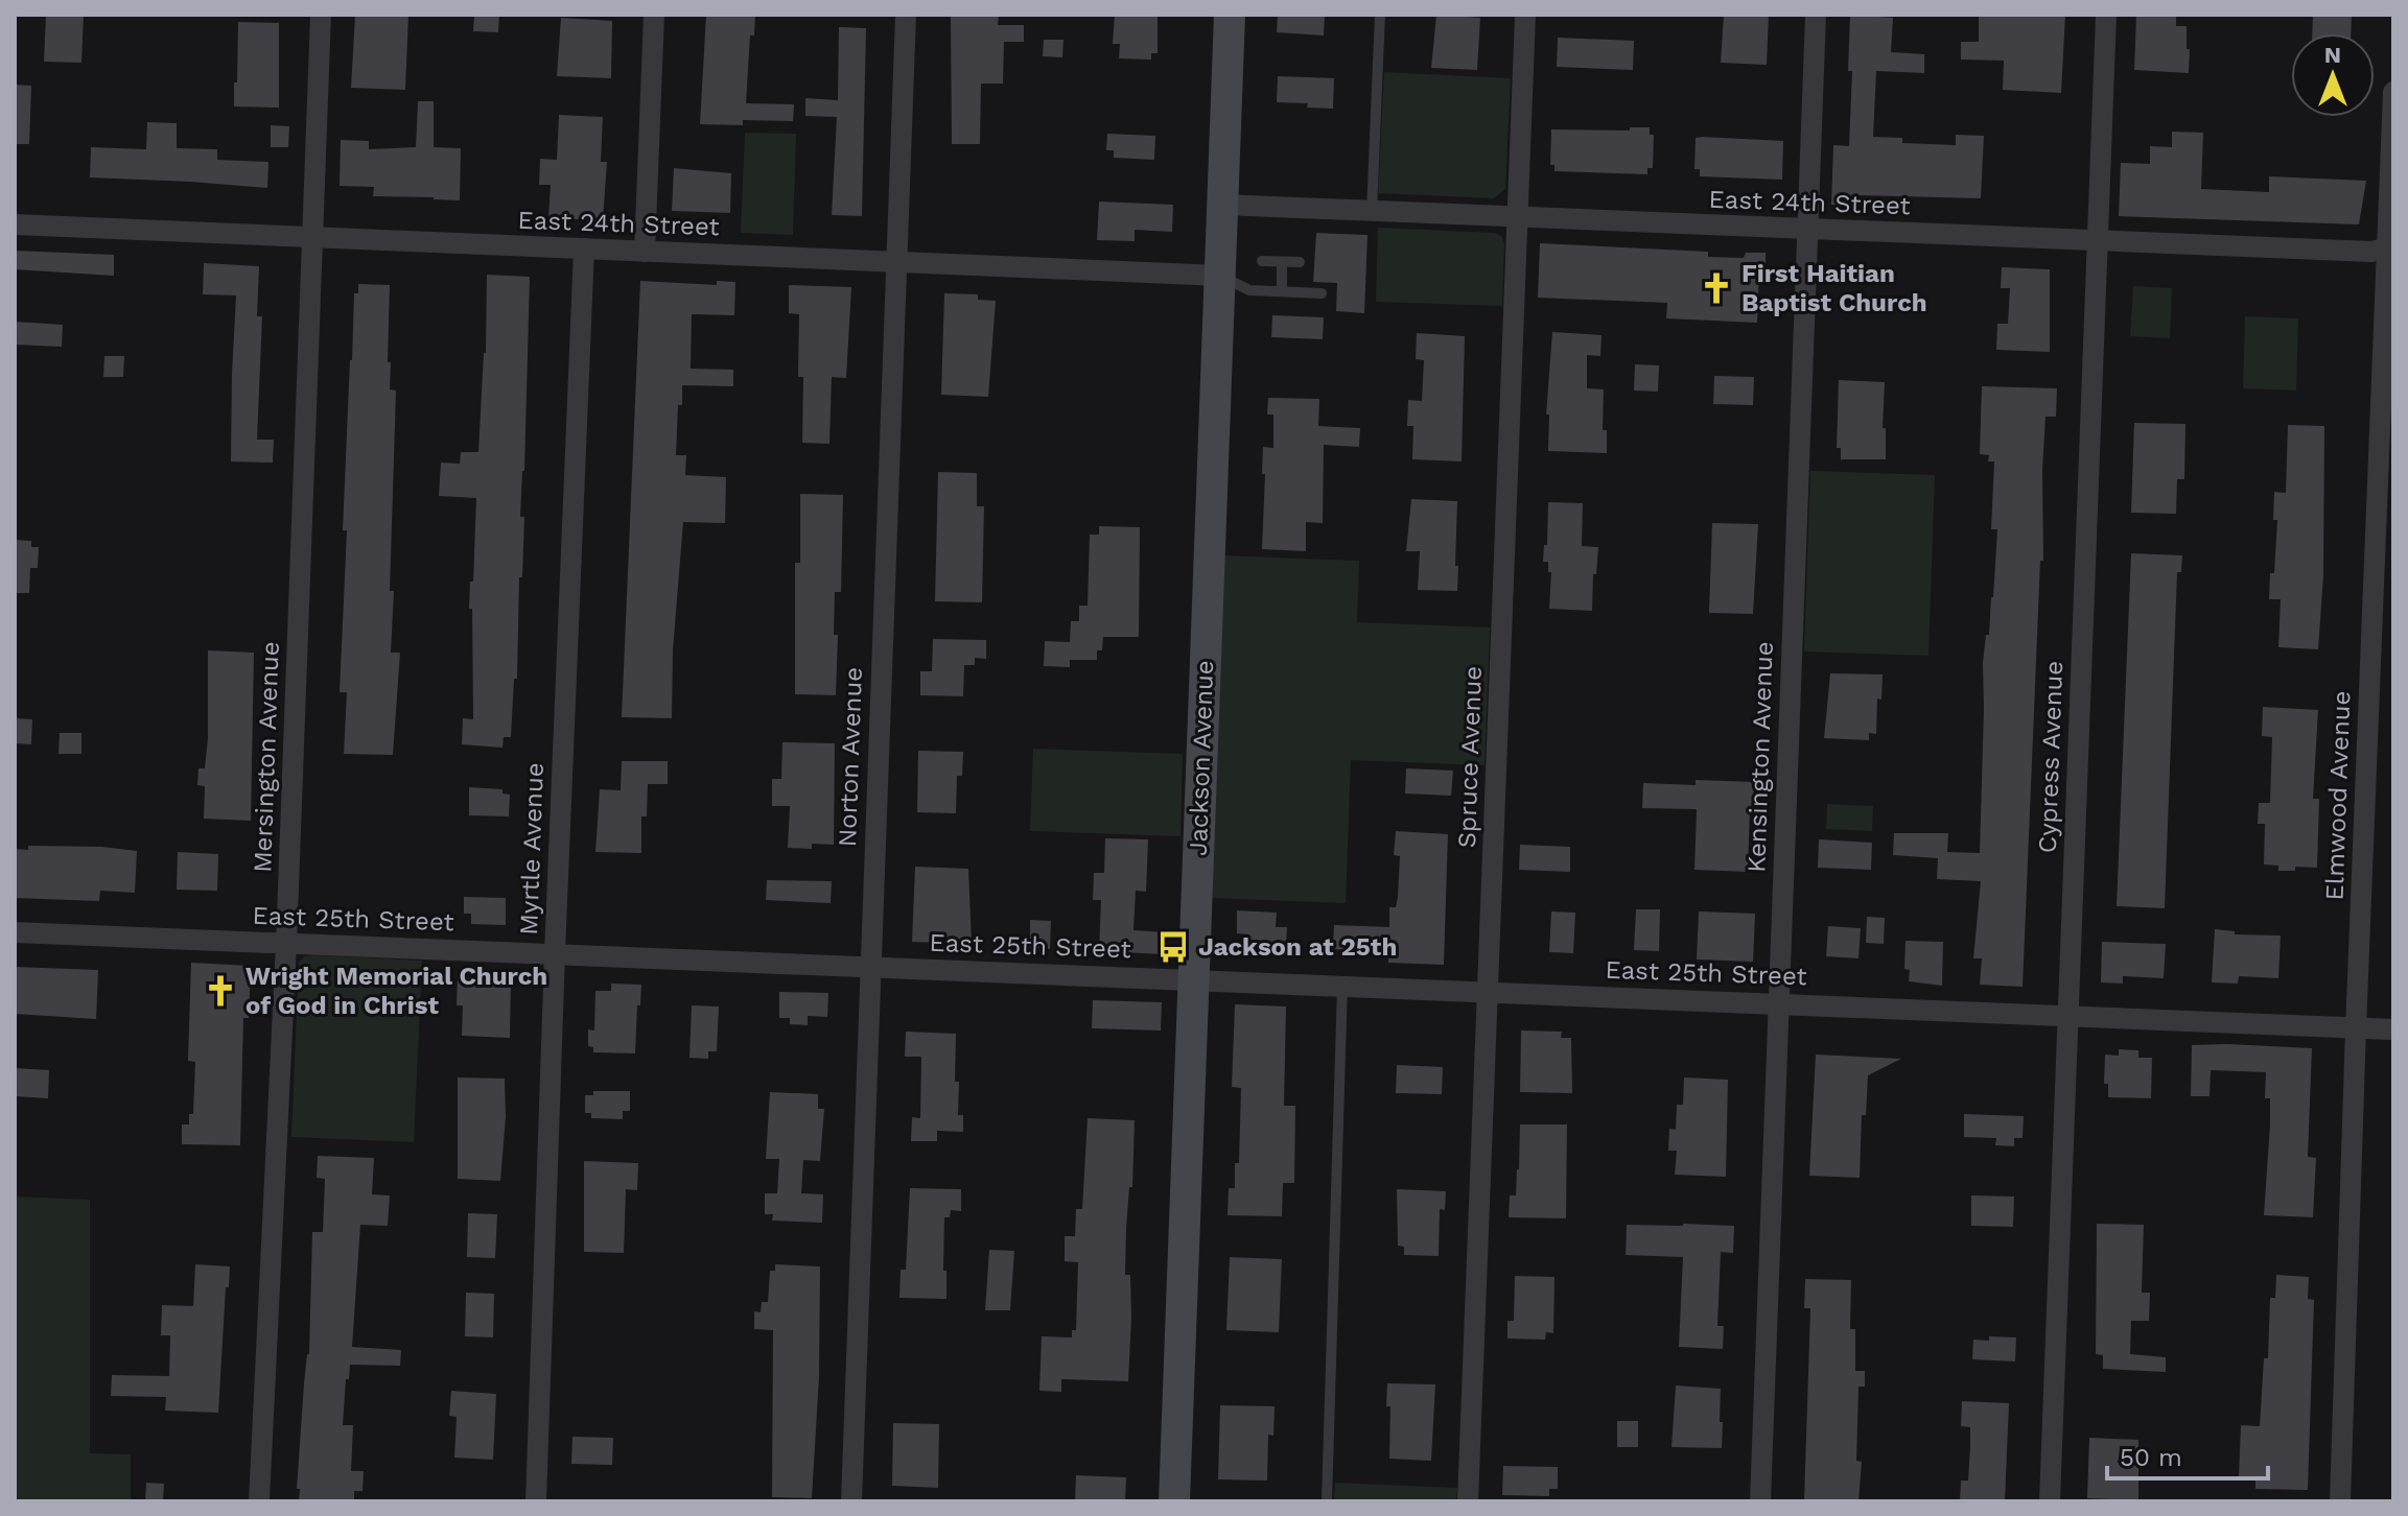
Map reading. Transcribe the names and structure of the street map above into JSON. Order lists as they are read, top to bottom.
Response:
{
  "streets": {
    "street": [
      "East 24th Street",
      "Mersington Avenue",
      "Norton Avenue",
      "Spruce Avenue",
      "Kensington Avenue",
      "Cypress Avenue",
      "Jackson Avenue",
      "Elmwood Avenue",
      "Myrtle Avenue",
      "East 25th Street"
    ]
  },
  "crossings": [
    ["East 24th Street", "Mersington Avenue"],
    ["East 24th Street", "Norton Avenue"],
    ["East 24th Street", "Spruce Avenue"],
    ["East 24th Street", "Kensington Avenue"],
    ["East 24th Street", "Cypress Avenue"],
    ["East 24th Street", "Jackson Avenue"],
    ["East 24th Street", "Elmwood Avenue"],
    ["East 24th Street", "Myrtle Avenue"],
    ["Mersington Avenue", "East 25th Street"],
    ["Norton Avenue", "East 25th Street"],
    ["Spruce Avenue", "East 25th Street"],
    ["Kensington Avenue", "East 25th Street"],
    ["Cypress Avenue", "East 25th Street"],
    ["Jackson Avenue", "East 25th Street"],
    ["Elmwood Avenue", "East 25th Street"],
    ["Myrtle Avenue", "East 25th Street"]
  ],
  "places": {
    "church": ["First Haitian Baptist Church", "Wright Memorial Church of God in Christ"],
    "bus stop": ["Jackson at 25th"]
  },
  "scale_bar": "50 m",
  "north": "top"
}
